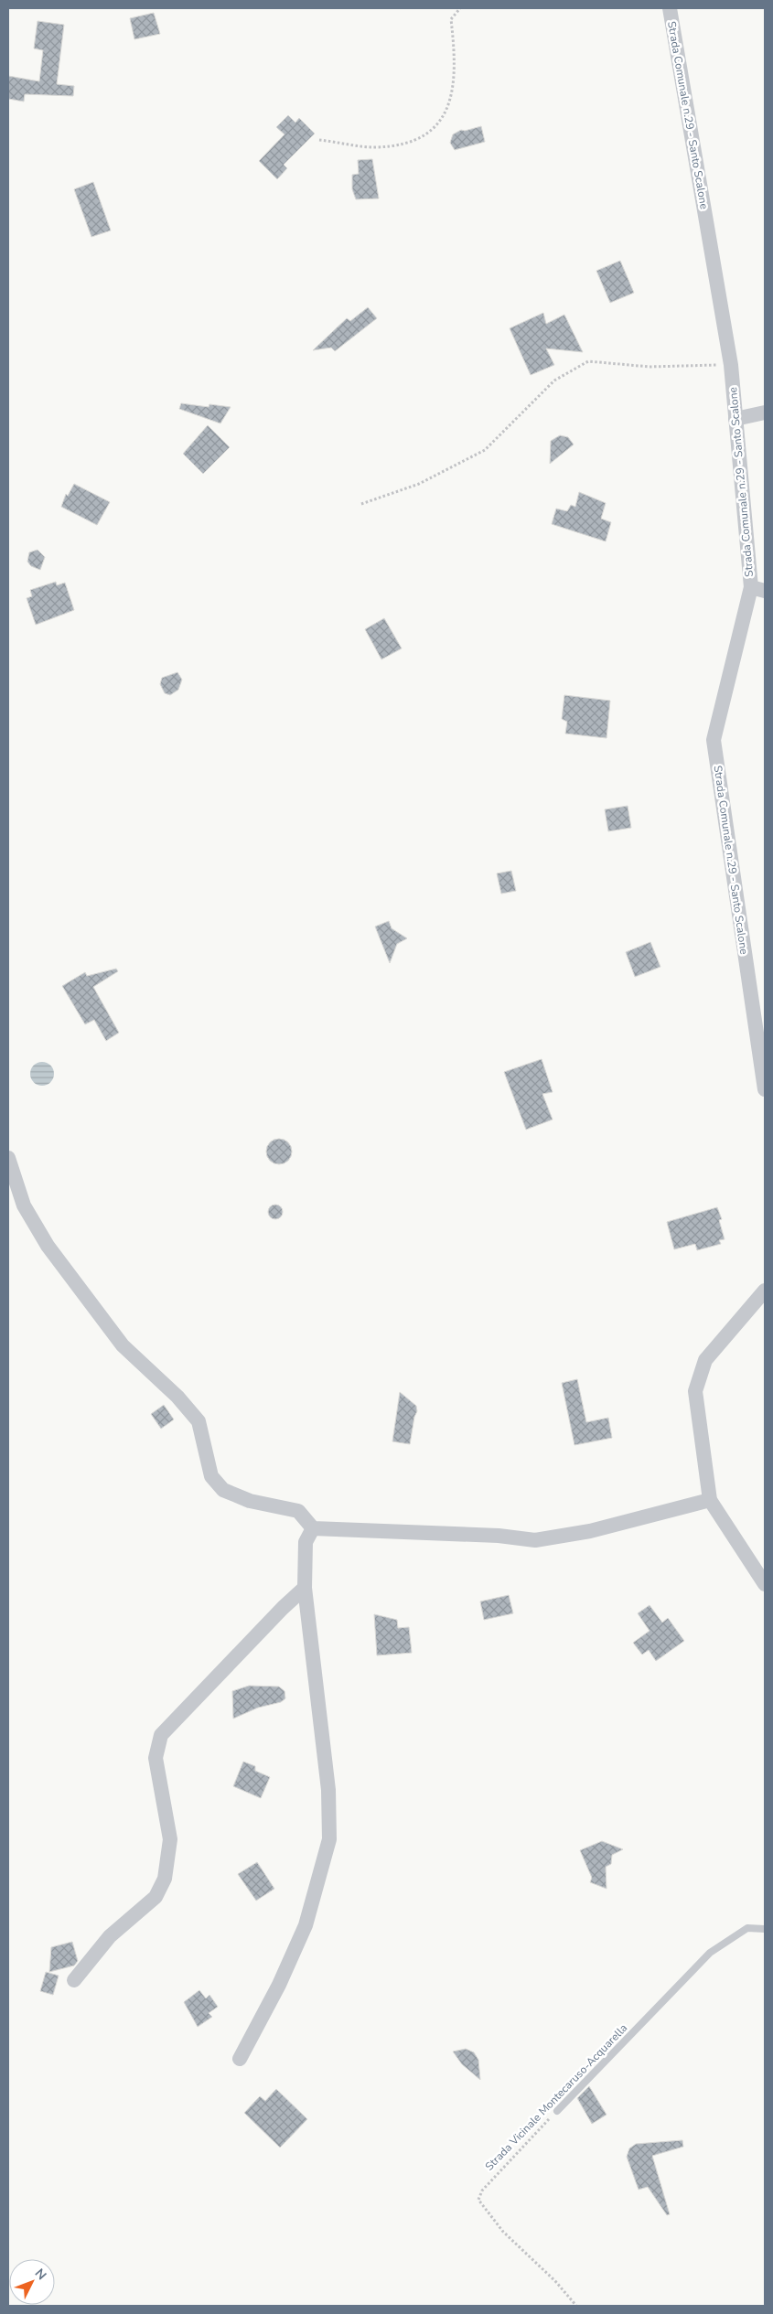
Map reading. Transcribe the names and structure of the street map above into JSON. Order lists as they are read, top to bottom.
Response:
{
  "streets": {
    "street": ["Strada Comunale n.29 - Santo Scalone"],
    "lane": ["Strada Vicinale Montecaruso-Acquarella"]
  },
  "north": "top right"
}
